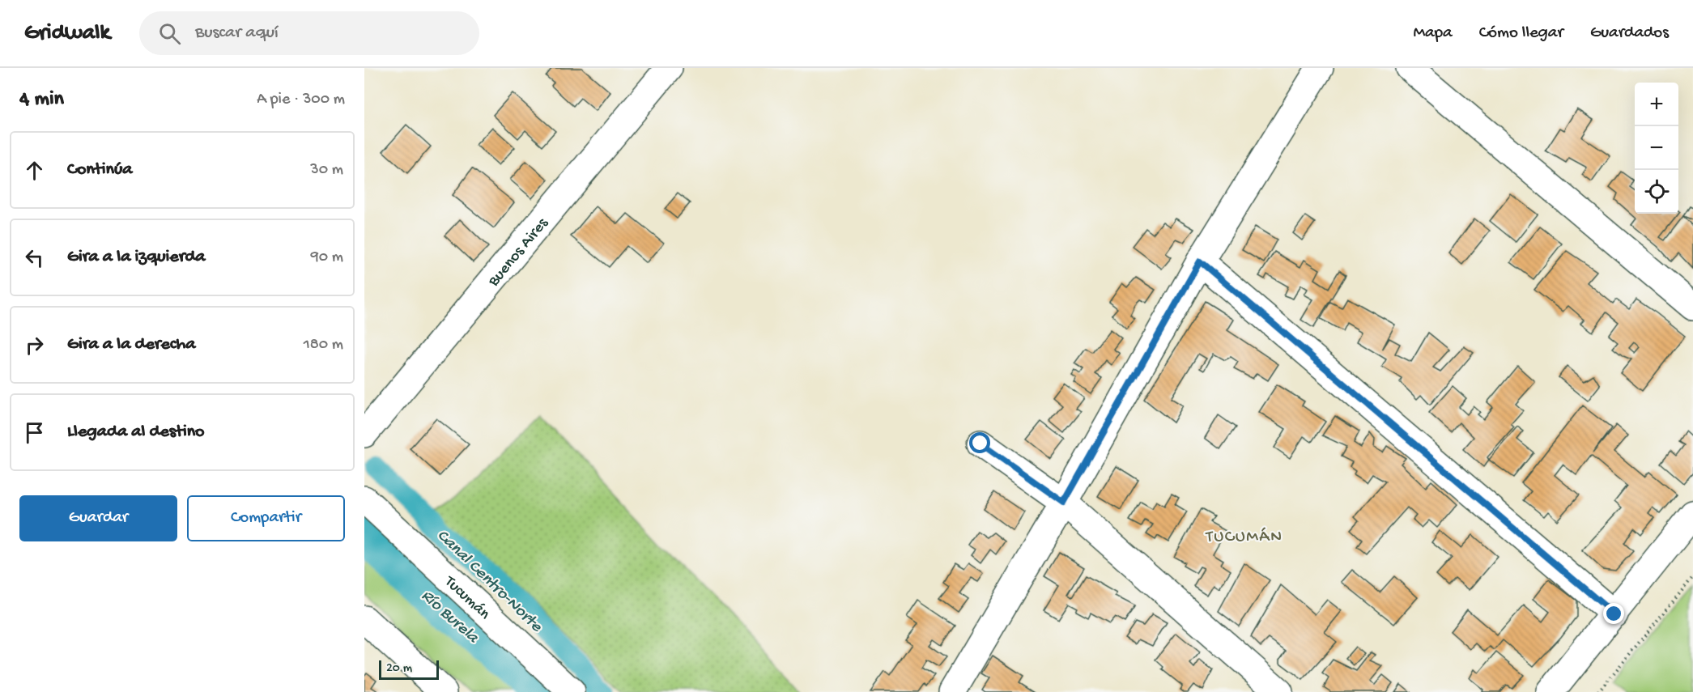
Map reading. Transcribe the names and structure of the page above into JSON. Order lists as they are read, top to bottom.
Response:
{
  "streets": {
    "street": ["Buenos Aires", "Tucumán"]
  },
  "districts": ["TUCUMÁN"],
  "water": ["Canal Centro-Norte", "Río Burela"],
  "scale_bar": "20 m",
  "page": {
    "header": "Gridwalk",
    "search": "Buscar aquí",
    "nav": ["Mapa", "Cómo llegar", "Guardados"],
    "heading": ["4 min", "A pie · 300 m"],
    "map_buttons": ["+", "−"],
    "list": [
      ["Continúa", "30 m"],
      ["Gira a la izquierda", "90 m"],
      ["Gira a la derecha", "180 m"],
      "Llegada al destino"
    ],
    "buttons": ["Guardar", "Compartir"],
    "scale": "20 m"
  }
}
